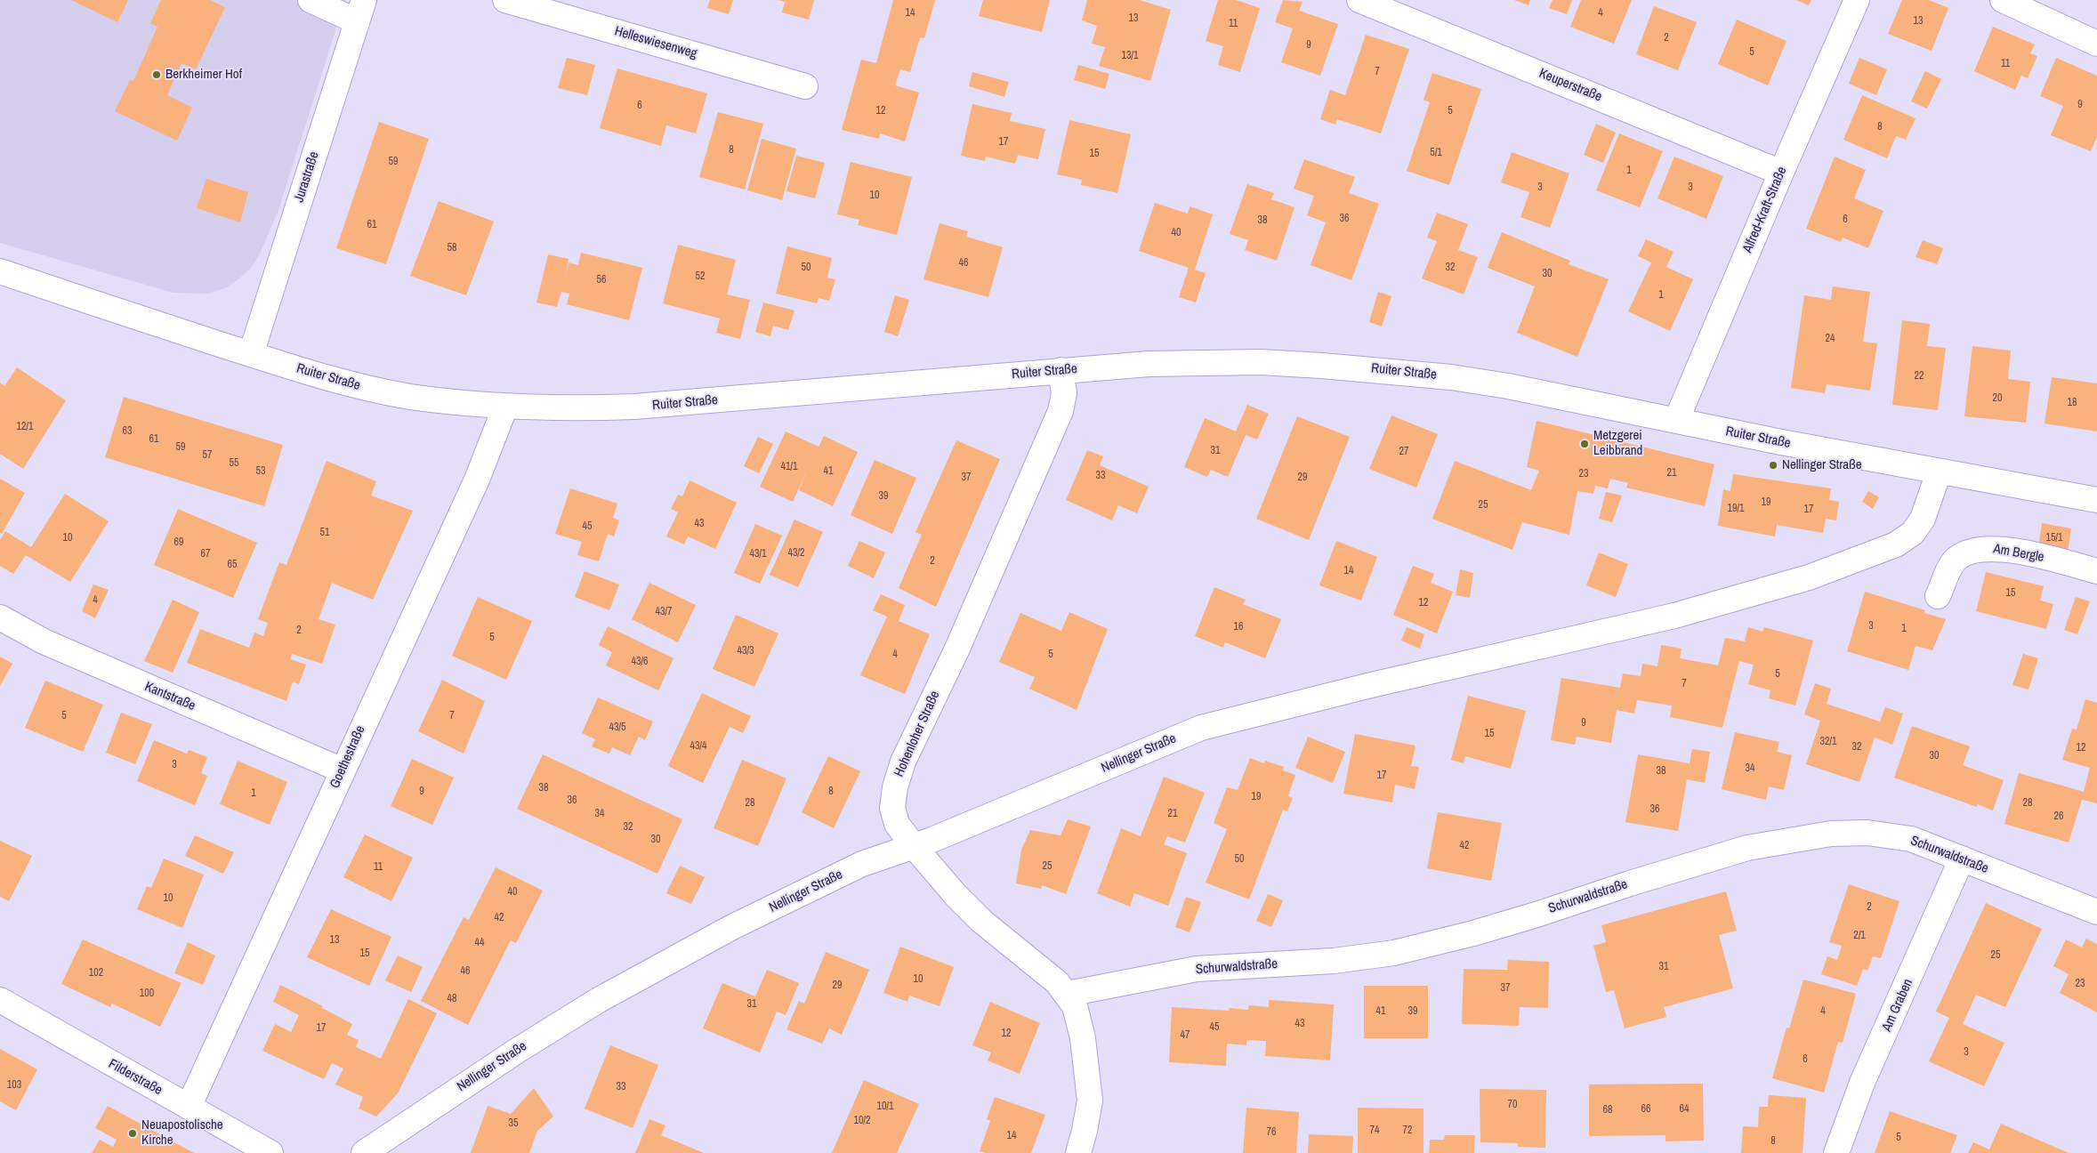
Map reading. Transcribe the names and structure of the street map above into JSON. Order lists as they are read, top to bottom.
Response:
{
  "streets": {
    "street": [
      "Helleswiesenweg",
      "Keuperstraße",
      "Jurastraße",
      "Alfred-Kraft-Straße",
      "Ruiter Straße",
      "Am Bergle",
      "Kantstraße",
      "Hohenloher Straße",
      "Nellinger Straße",
      "Goethestraße",
      "Schurwaldstraße",
      "Am Graben",
      "Filderstraße"
    ]
  },
  "crossings": [
    ["Keuperstraße", "Alfred-Kraft-Straße"],
    ["Jurastraße", "Ruiter Straße"],
    ["Alfred-Kraft-Straße", "Ruiter Straße"],
    ["Ruiter Straße", "Hohenloher Straße"],
    ["Ruiter Straße", "Nellinger Straße"],
    ["Ruiter Straße", "Goethestraße"],
    ["Kantstraße", "Goethestraße"],
    ["Hohenloher Straße", "Nellinger Straße"],
    ["Hohenloher Straße", "Schurwaldstraße"],
    ["Goethestraße", "Filderstraße"],
    ["Schurwaldstraße", "Am Graben"]
  ],
  "places": [
    "Berkheimer Hof",
    "Metzgerei Leibbrand",
    "Nellinger Straße",
    "Neuapostolische Kirche"
  ],
  "house_numbers": [
    "14",
    "4",
    "13",
    "13",
    "11",
    "2",
    "9",
    "5",
    "13/1",
    "11",
    "7",
    "9",
    "6",
    "12",
    "5",
    "8",
    "17",
    "8",
    "5/1",
    "15",
    "59",
    "1",
    "3",
    "3",
    "10",
    "36",
    "6",
    "38",
    "61",
    "40",
    "58",
    "46",
    "50",
    "32",
    "30",
    "52",
    "56",
    "1",
    "24",
    "22",
    "20",
    "18",
    "12/1",
    "63",
    "61",
    "59",
    "31",
    "27",
    "57",
    "55",
    "41/1",
    "53",
    "41",
    "21",
    "23",
    "33",
    "37",
    "29",
    "39",
    "19",
    "25",
    "19/1",
    "17",
    "43",
    "45",
    "51",
    "10",
    "15/1",
    "69",
    "43/2",
    "67",
    "43/1",
    "2",
    "65",
    "14",
    "15",
    "4",
    "12",
    "43/7",
    "3",
    "16",
    "1",
    "2",
    "5",
    "43/3",
    "4",
    "5",
    "43/6",
    "5",
    "7",
    "5",
    "7",
    "9",
    "43/5",
    "15",
    "32/1",
    "43/4",
    "32",
    "12",
    "30",
    "3",
    "34",
    "38",
    "17",
    "38",
    "9",
    "8",
    "1",
    "19",
    "36",
    "28",
    "28",
    "36",
    "34",
    "21",
    "26",
    "32",
    "30",
    "42",
    "50",
    "25",
    "11",
    "40",
    "10",
    "2",
    "42",
    "2/1",
    "13",
    "44",
    "15",
    "25",
    "31",
    "46",
    "102",
    "10",
    "23",
    "29",
    "37",
    "100",
    "48",
    "31",
    "41",
    "39",
    "4",
    "43",
    "45",
    "17",
    "12",
    "47",
    "3",
    "6",
    "103",
    "33",
    "70",
    "10/1",
    "66",
    "64",
    "68",
    "10/2",
    "35",
    "74",
    "72",
    "76",
    "14",
    "5",
    "8"
  ]
}
